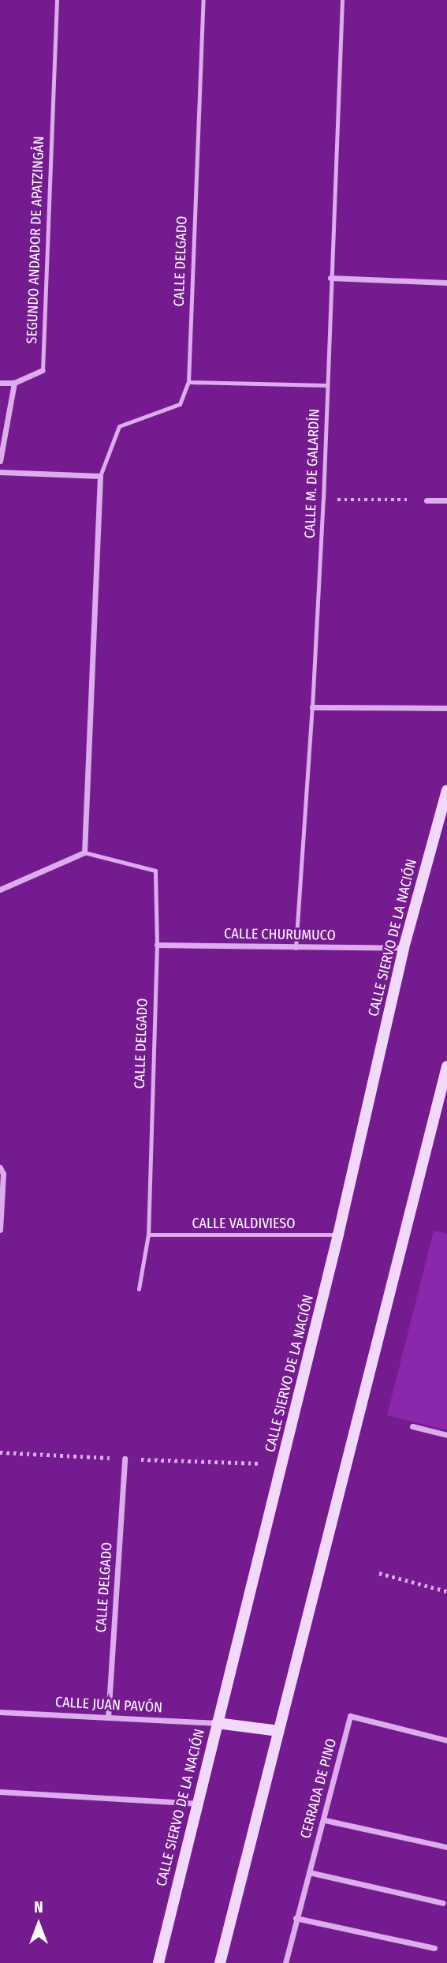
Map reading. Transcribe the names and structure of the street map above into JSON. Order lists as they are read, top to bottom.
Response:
{
  "streets": {
    "main road": ["CALLE SIERVO DE LA NACIÓN"],
    "street": [
      "SEGUNDO ANDADOR DE APATZINGÁN",
      "CALLE DELGADO",
      "CALLE CHURUMUCO",
      "CALLE JUAN PAVÓN",
      "CERRADA DE PINO"
    ],
    "lane": ["CALLE M. DE GALARDÍN", "CALLE VALDIVIESO"]
  },
  "crossings": [
    ["CALLE DELGADO", "CALLE CHURUMUCO"],
    ["CALLE DELGADO", "CALLE VALDIVIESO"],
    ["CALLE DELGADO", "CALLE JUAN PAVÓN"],
    ["CALLE M. DE GALARDÍN", "CALLE CHURUMUCO"],
    ["CALLE CHURUMUCO", "CALLE SIERVO DE LA NACIÓN"],
    ["CALLE SIERVO DE LA NACIÓN", "CALLE VALDIVIESO"],
    ["CALLE SIERVO DE LA NACIÓN", "CALLE JUAN PAVÓN"]
  ],
  "north": "top"
}
